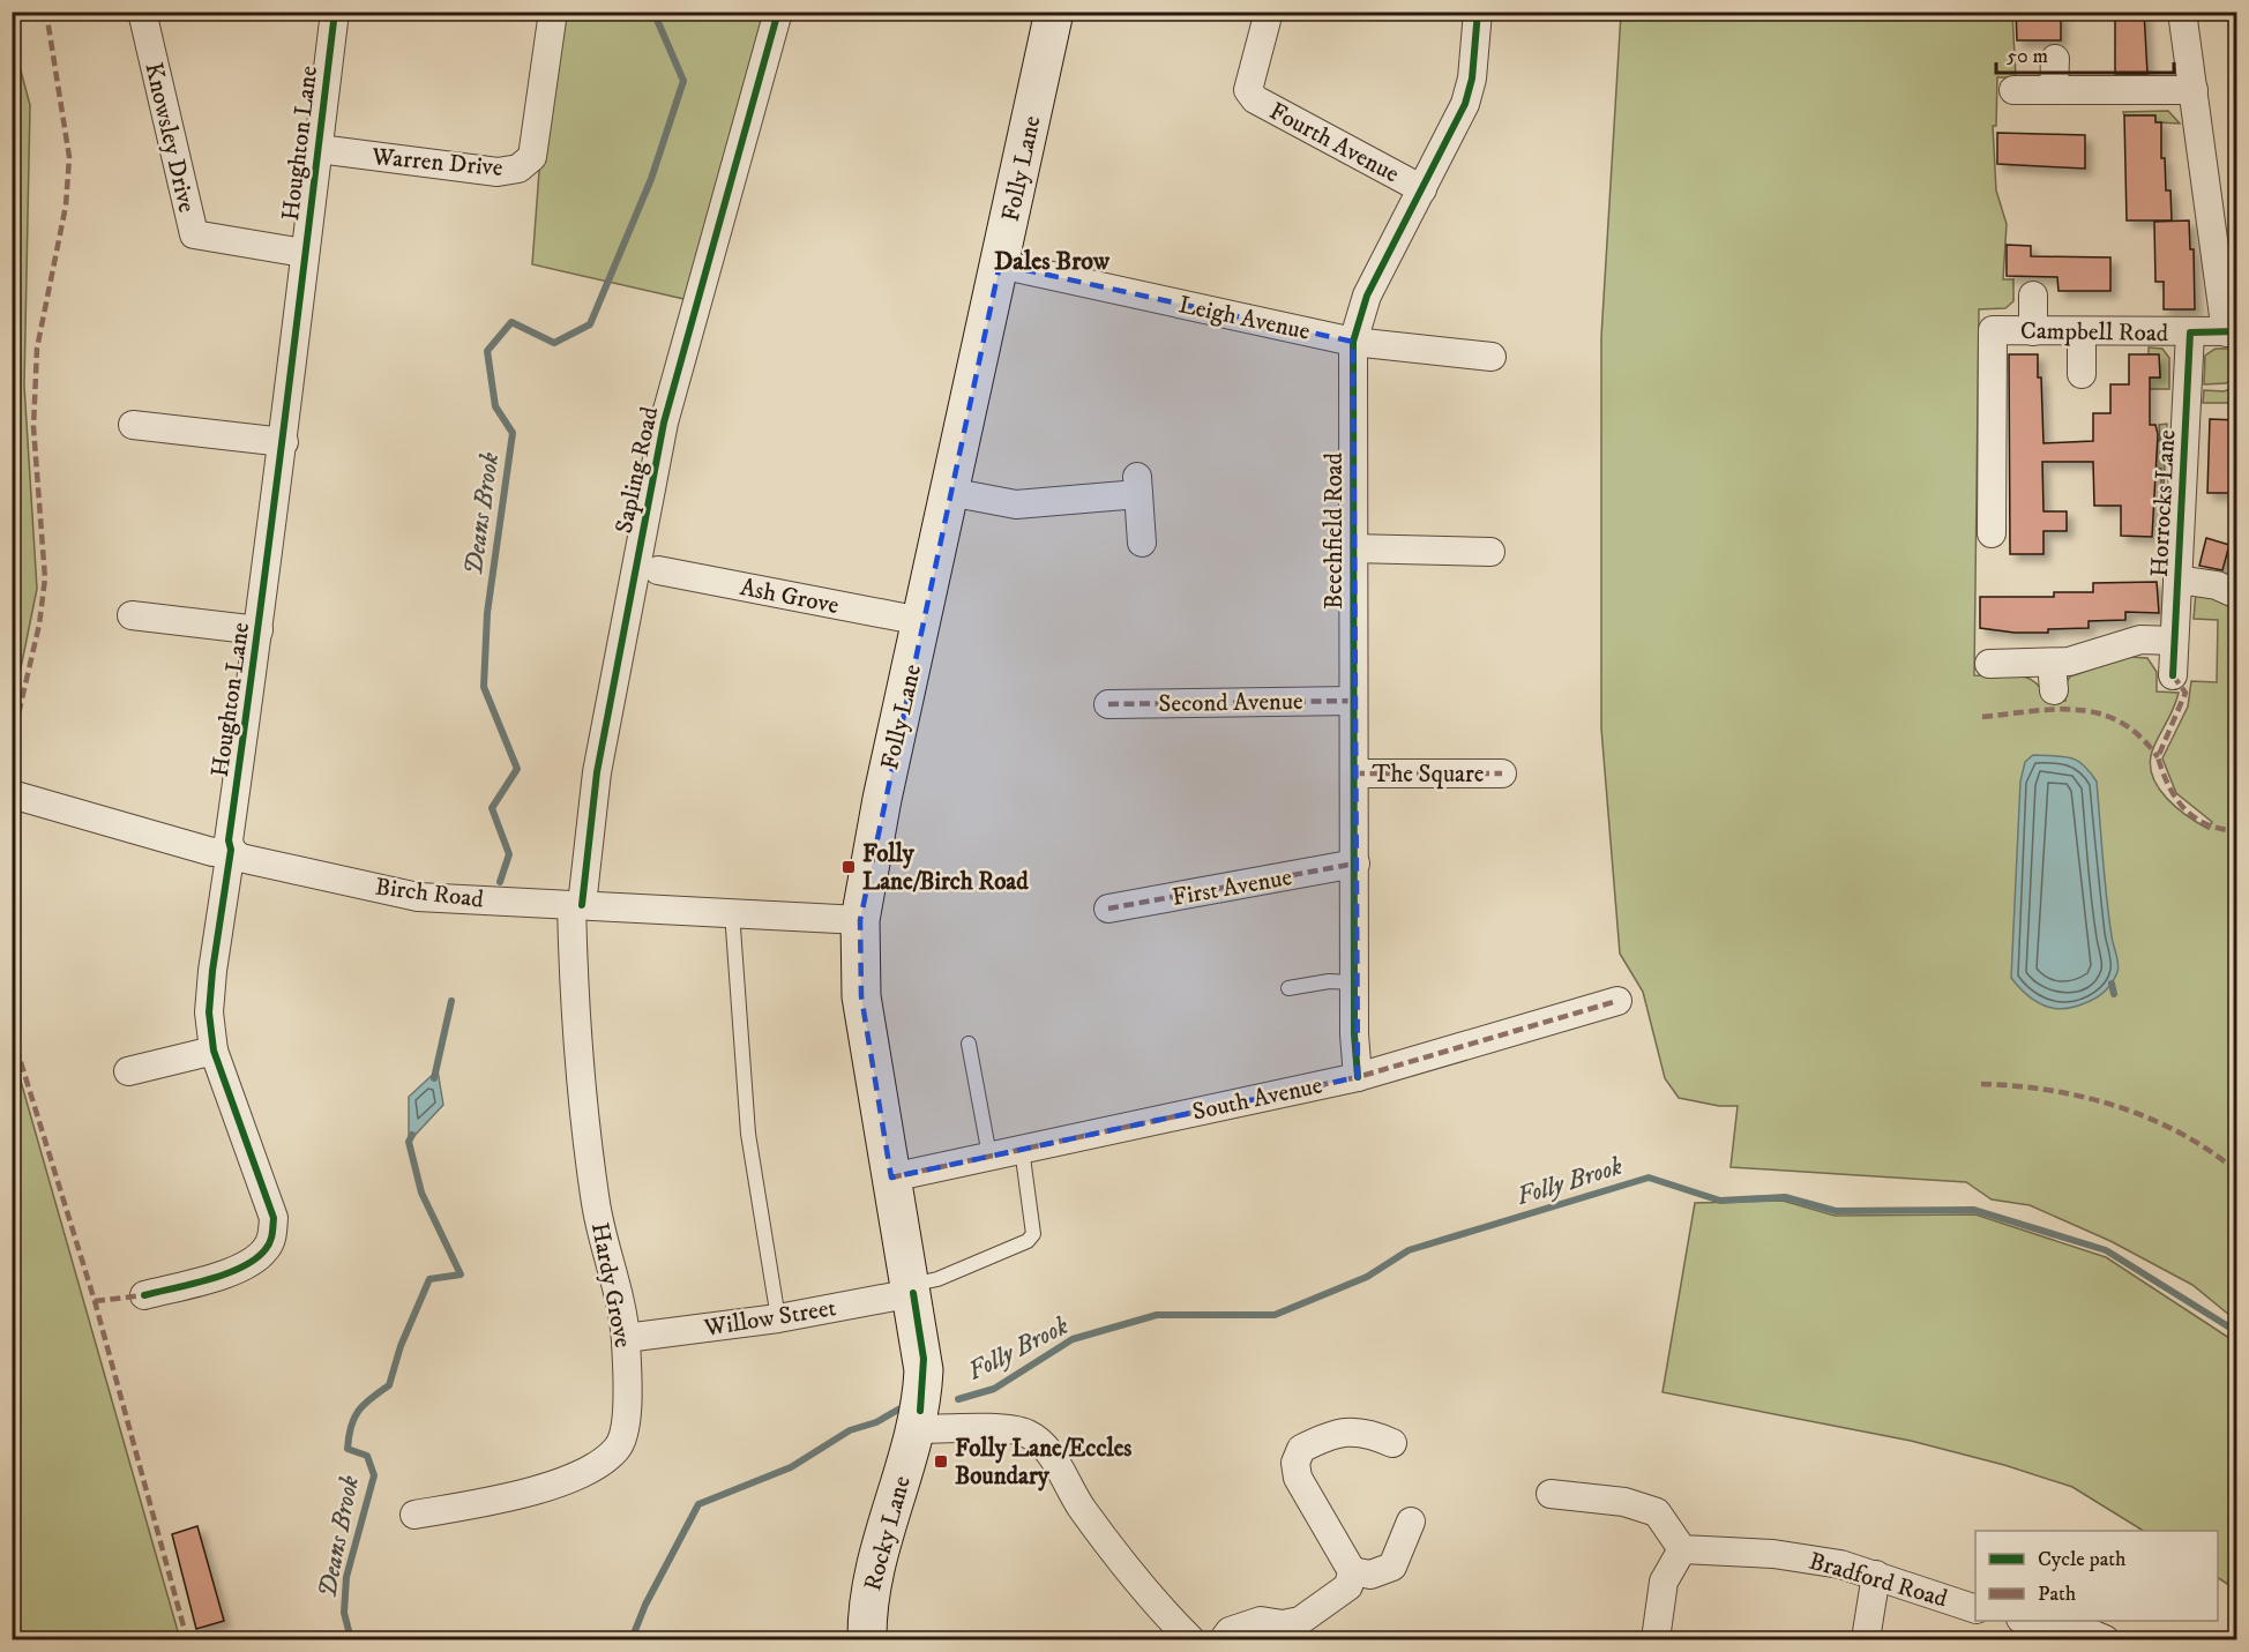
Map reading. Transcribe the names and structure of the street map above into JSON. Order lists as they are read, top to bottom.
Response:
{
  "streets": {
    "main road": ["Folly Lane", "Rocky Lane"],
    "street": [
      "Knowsley Drive",
      "Fourth Avenue",
      "Houghton Lane",
      "Warren Drive",
      "Leigh Avenue",
      "Campbell Road",
      "Sapling Road",
      "Horrocks Lane",
      "Beechfield Road",
      "Ash Grove",
      "Second Avenue",
      "The Square",
      "First Avenue",
      "Birch Road",
      "South Avenue",
      "Hardy Grove",
      "Willow Street",
      "Bradford Road"
    ]
  },
  "crossings": [
    ["Knowsley Drive", "Houghton Lane"],
    ["Fourth Avenue", "Beechfield Road"],
    ["Houghton Lane", "Warren Drive"],
    ["Houghton Lane", "Birch Road"],
    ["Folly Lane", "Leigh Avenue"],
    ["Folly Lane", "Ash Grove"],
    ["Folly Lane", "Birch Road"],
    ["Folly Lane", "South Avenue"],
    ["Folly Lane", "Willow Street"],
    ["Folly Lane", "Rocky Lane"],
    ["Leigh Avenue", "Beechfield Road"],
    ["Campbell Road", "Horrocks Lane"],
    ["Sapling Road", "Birch Road"],
    ["Sapling Road", "Hardy Grove"],
    ["Beechfield Road", "Second Avenue"],
    ["Beechfield Road", "The Square"],
    ["Beechfield Road", "First Avenue"],
    ["Beechfield Road", "South Avenue"],
    ["Birch Road", "Hardy Grove"],
    ["Hardy Grove", "Willow Street"]
  ],
  "districts": ["Dales Brow"],
  "water": ["Deans Brook", "Folly Brook"],
  "places": {
    "transit": ["Folly Lane/Birch Road", "Folly Lane/Eccles Boundary"]
  },
  "legend": ["Cycle path", "Path"],
  "scale_bar": "50 m"
}
